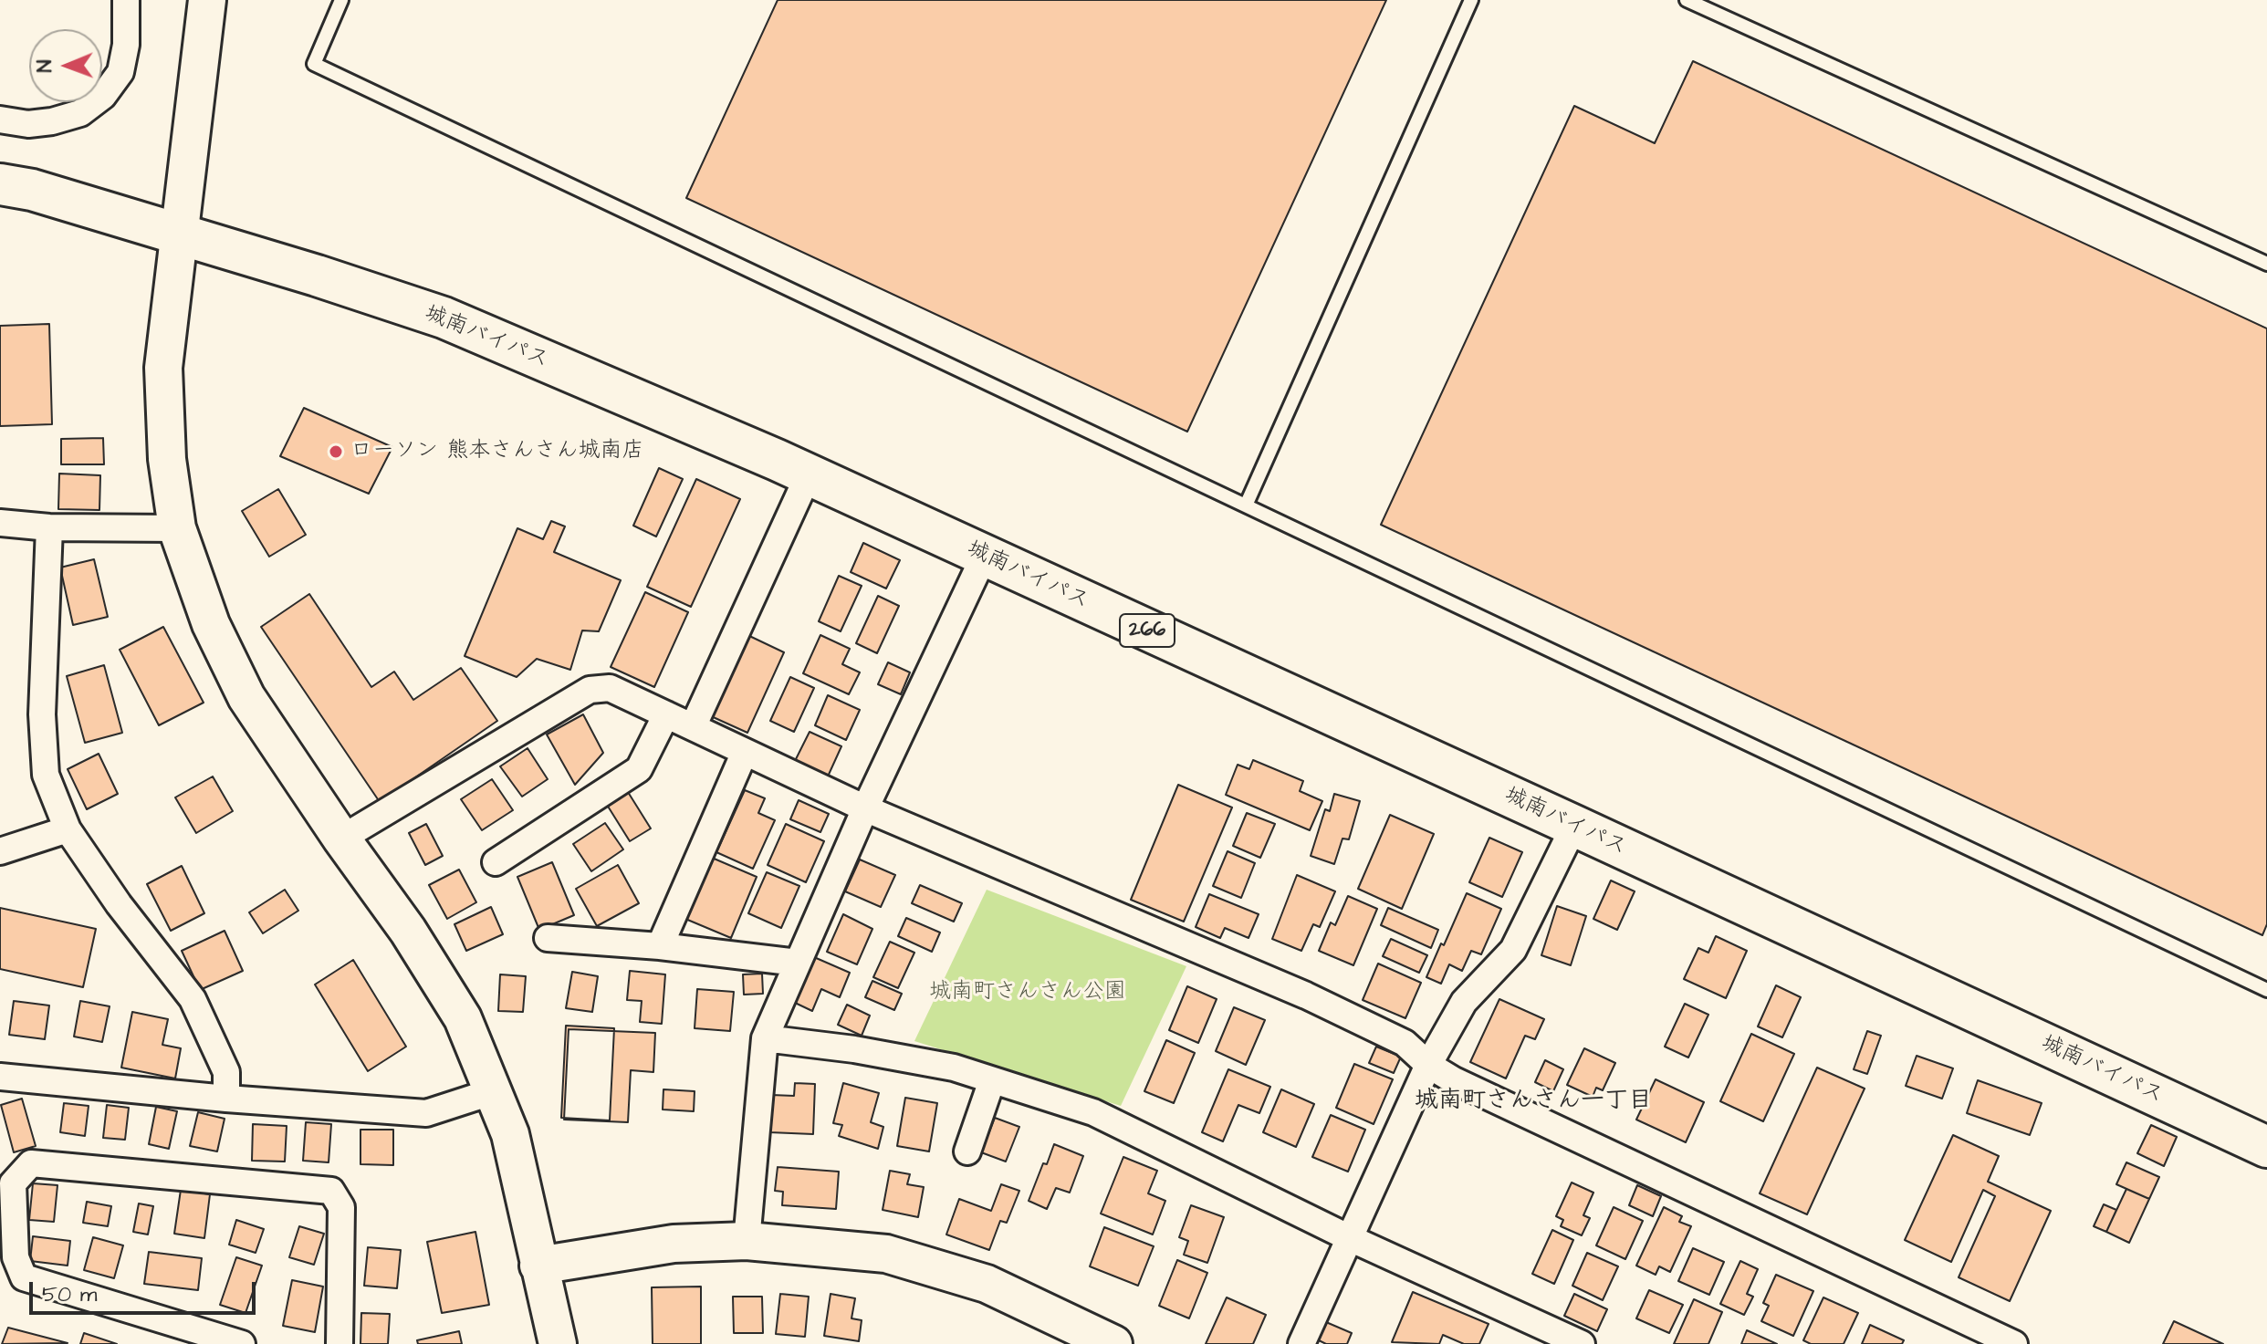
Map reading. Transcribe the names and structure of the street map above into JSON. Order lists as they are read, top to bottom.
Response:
{
  "streets": {
    "highway": ["城南バイパス", "266"]
  },
  "districts": ["城南町さんさん一丁目"],
  "parks": ["城南町さんさん公園"],
  "places": ["ローソン 熊本さんさん城南店"],
  "scale_bar": "50 m",
  "north": "left"
}
